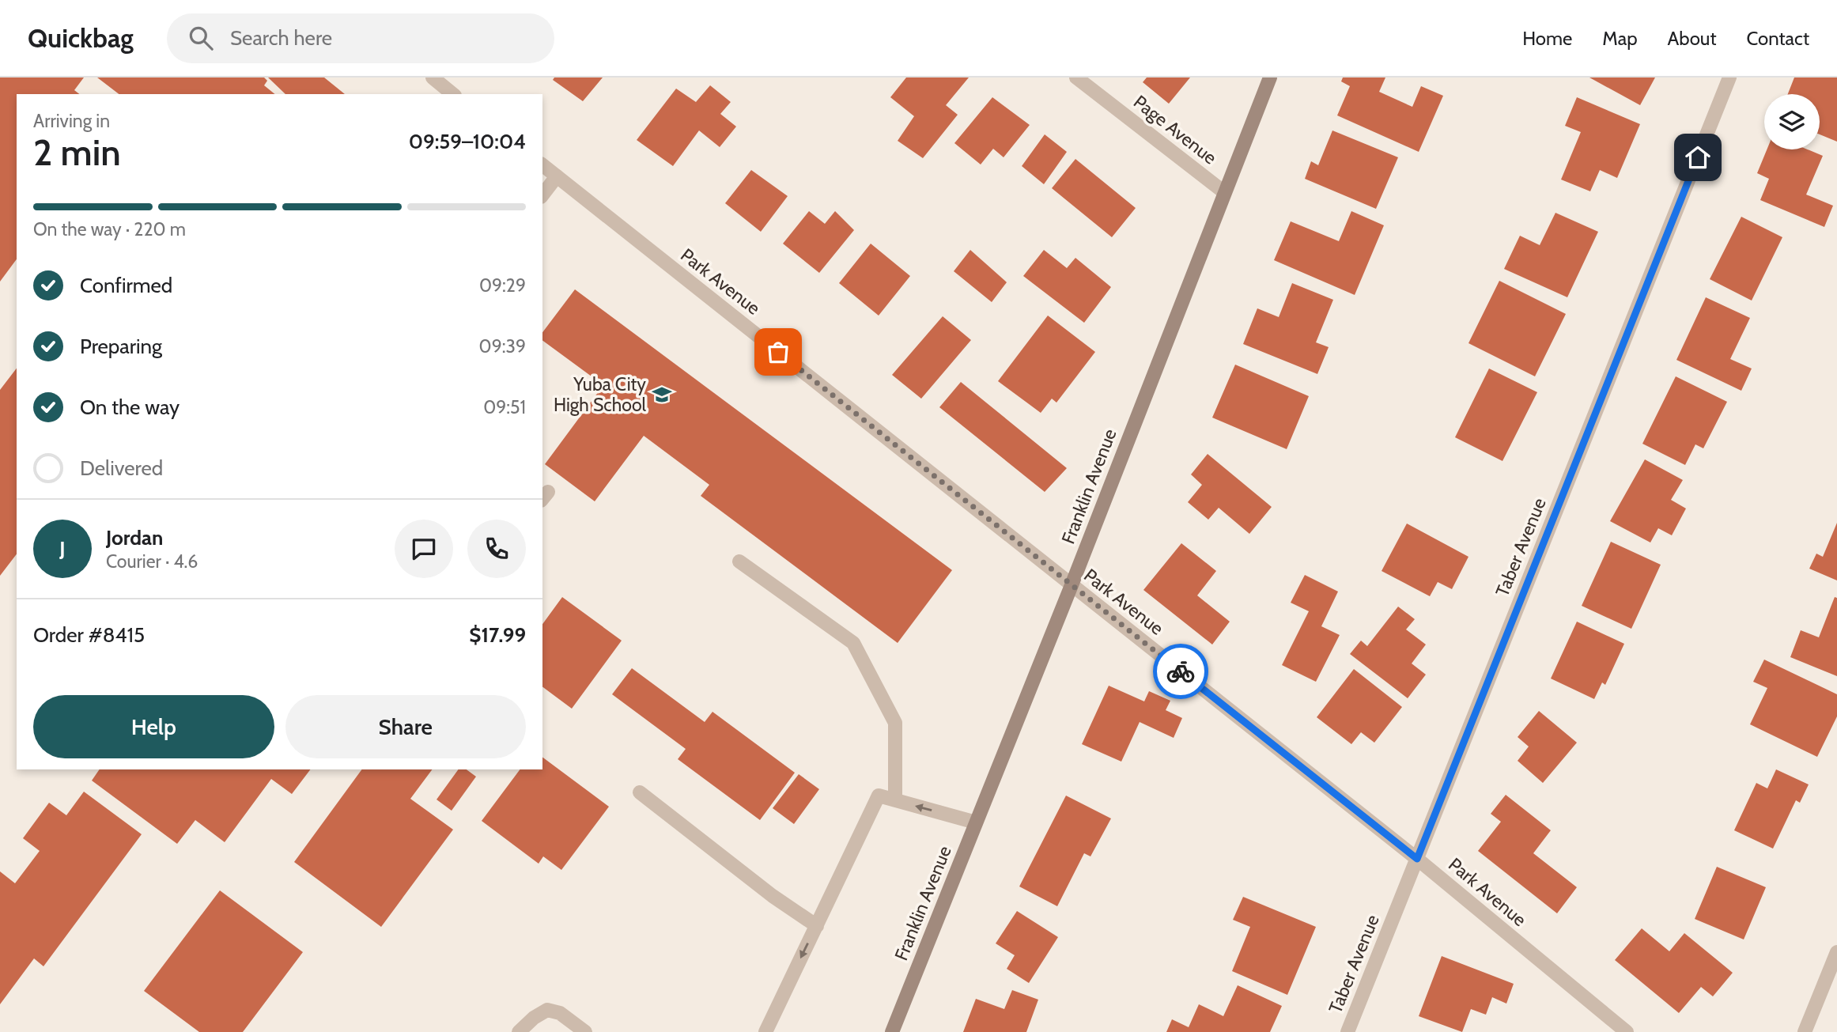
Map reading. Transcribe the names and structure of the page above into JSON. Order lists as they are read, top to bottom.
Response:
{
  "streets": {
    "street": [
      "Page Avenue",
      "Park Avenue",
      "Franklin Avenue",
      "Taber Avenue"
    ]
  },
  "crossings": [
    ["Page Avenue", "Franklin Avenue"],
    ["Park Avenue", "Franklin Avenue"],
    ["Park Avenue", "Taber Avenue"]
  ],
  "places": {
    "school or university": ["Yuba City High School"]
  },
  "page": {
    "header": "Quickbag",
    "search": "Search here",
    "nav": [
      "Home",
      "Map",
      "About",
      "Contact"
    ],
    "heading": ["2 min", "Arriving in", "09:59–10:04"],
    "panel": [
      "Jordan",
      "Courier · 4.6",
      "Order #8415",
      "$17.99"
    ],
    "bar": "On the way · 220 m",
    "list": [
      ["Confirmed", "09:29"],
      ["Preparing", "09:39"],
      ["On the way", "09:51"],
      "Delivered"
    ],
    "round": "J",
    "buttons": ["Help", "Share"]
  }
}
